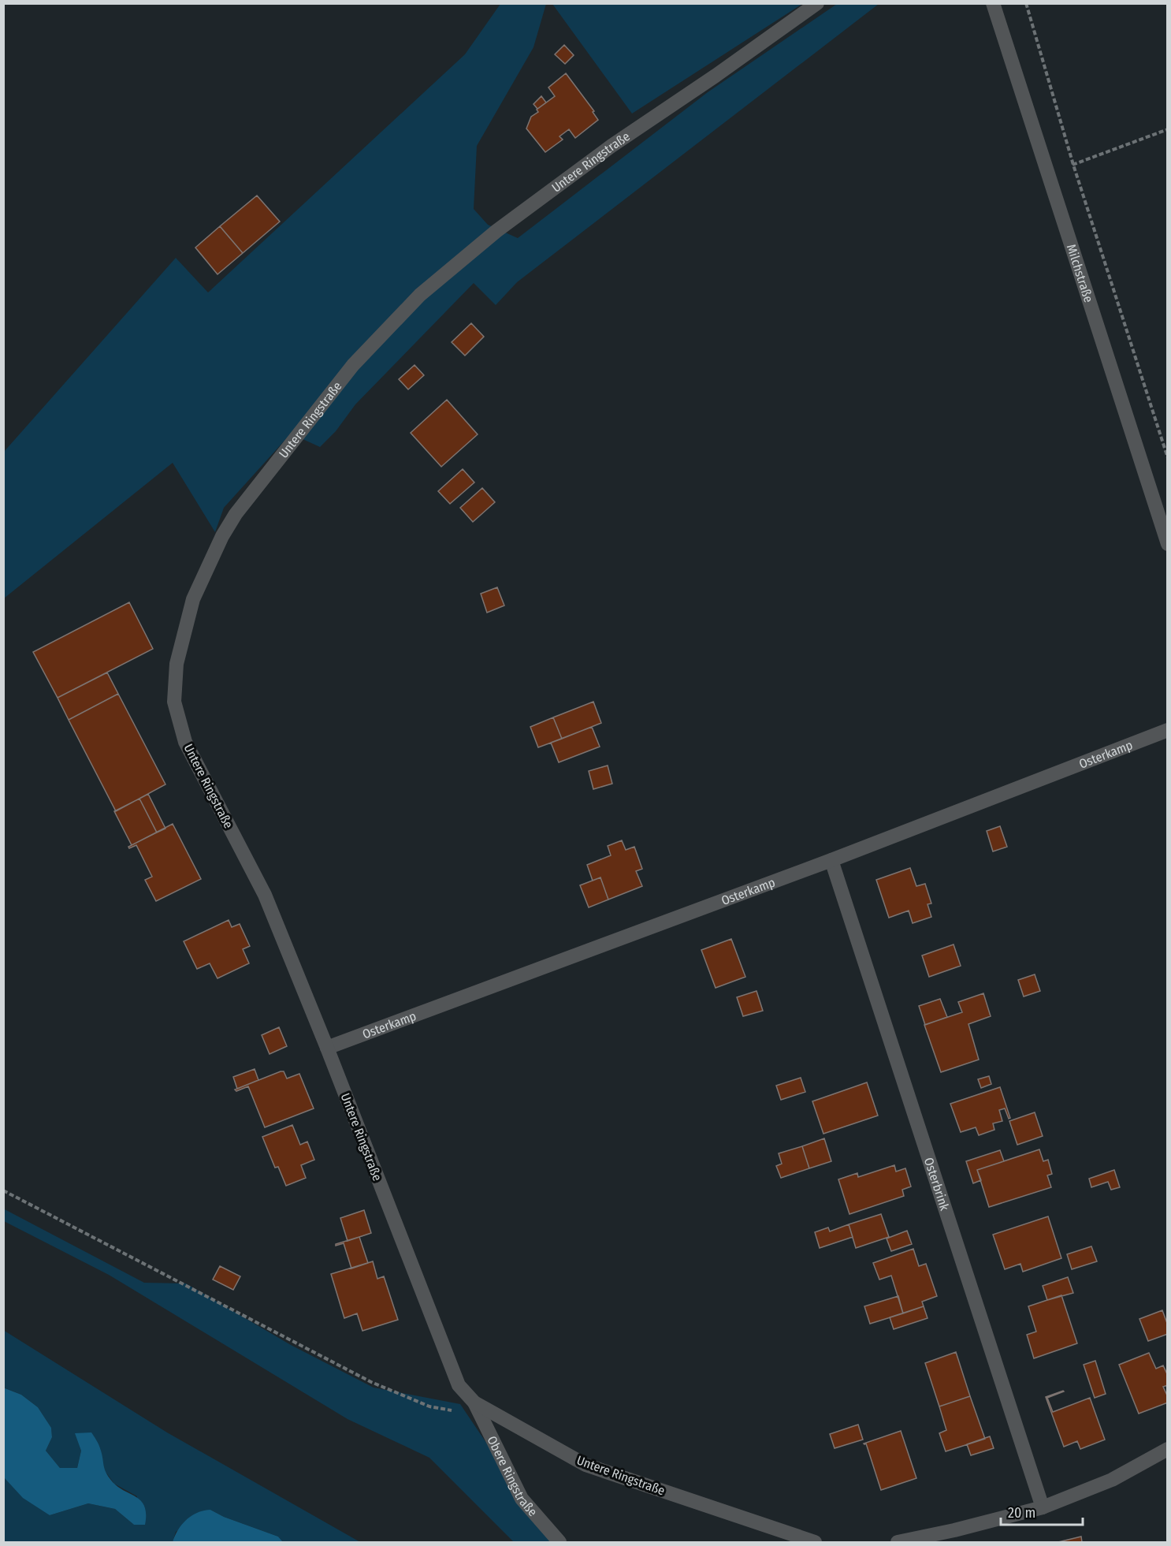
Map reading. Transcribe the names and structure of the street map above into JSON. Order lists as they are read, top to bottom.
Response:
{
  "streets": {
    "street": [
      "Untere Ringstraße",
      "Milchstraße",
      "Osterkamp",
      "Osterbrink",
      "Obere Ringstraße"
    ]
  },
  "crossings": [
    ["Untere Ringstraße", "Osterkamp"],
    ["Untere Ringstraße", "Obere Ringstraße"],
    ["Osterkamp", "Osterbrink"]
  ],
  "scale_bar": "20 m"
}
